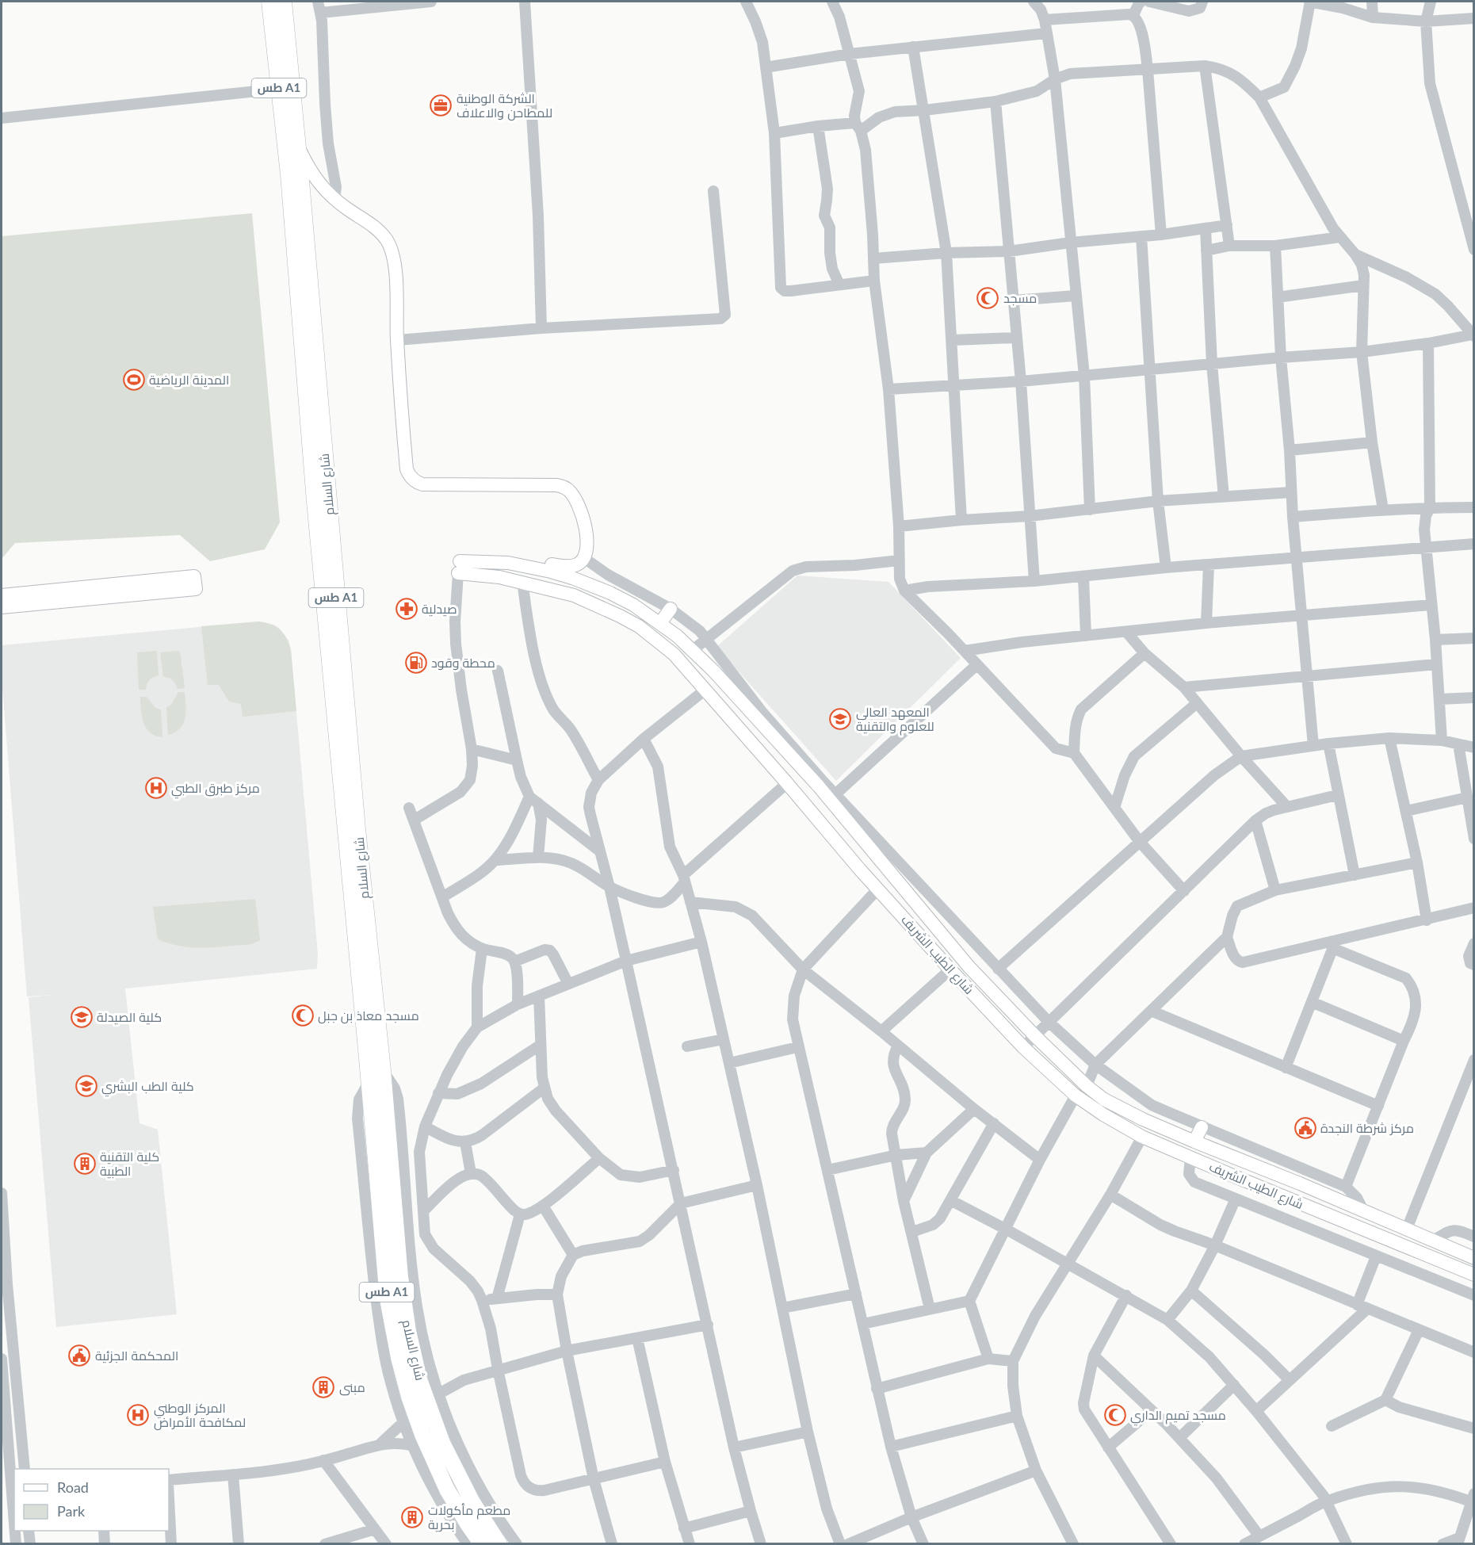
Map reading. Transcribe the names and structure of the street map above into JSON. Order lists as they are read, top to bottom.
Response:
{
  "streets": {
    "highway": ["طس A1", "شارع السلام"],
    "main road": ["شارع الطيب الشريف"]
  },
  "crossings": [
    ["طس A1", "شارع السلام"]
  ],
  "places": {
    "office": ["الشركة الوطنية للمطاحن والاعلاف"],
    "mosque": ["مسجد", "مسجد معاذ بن جبل", "مسجد تميم الداري"],
    "sports": ["المدينة الرياضية"],
    "pharmacy": ["صيدلية"],
    "fuel station": ["محطة وقود"],
    "school or university": ["المعهد العالي للعلوم والتقنية", "كلية الصيدلة", "كلية الطب البشري"],
    "hospital": ["مركز طبرق الطبي", "المركز الوطني لمكافحة الأمراض"],
    "public building": ["مركز شرطة النجدة", "المحكمة الجزئية"],
    "building": ["كلية التقنية الطبية", "مبنى", "مطعم مأكولات بحرية"]
  },
  "legend": ["Road", "Park"]
}
